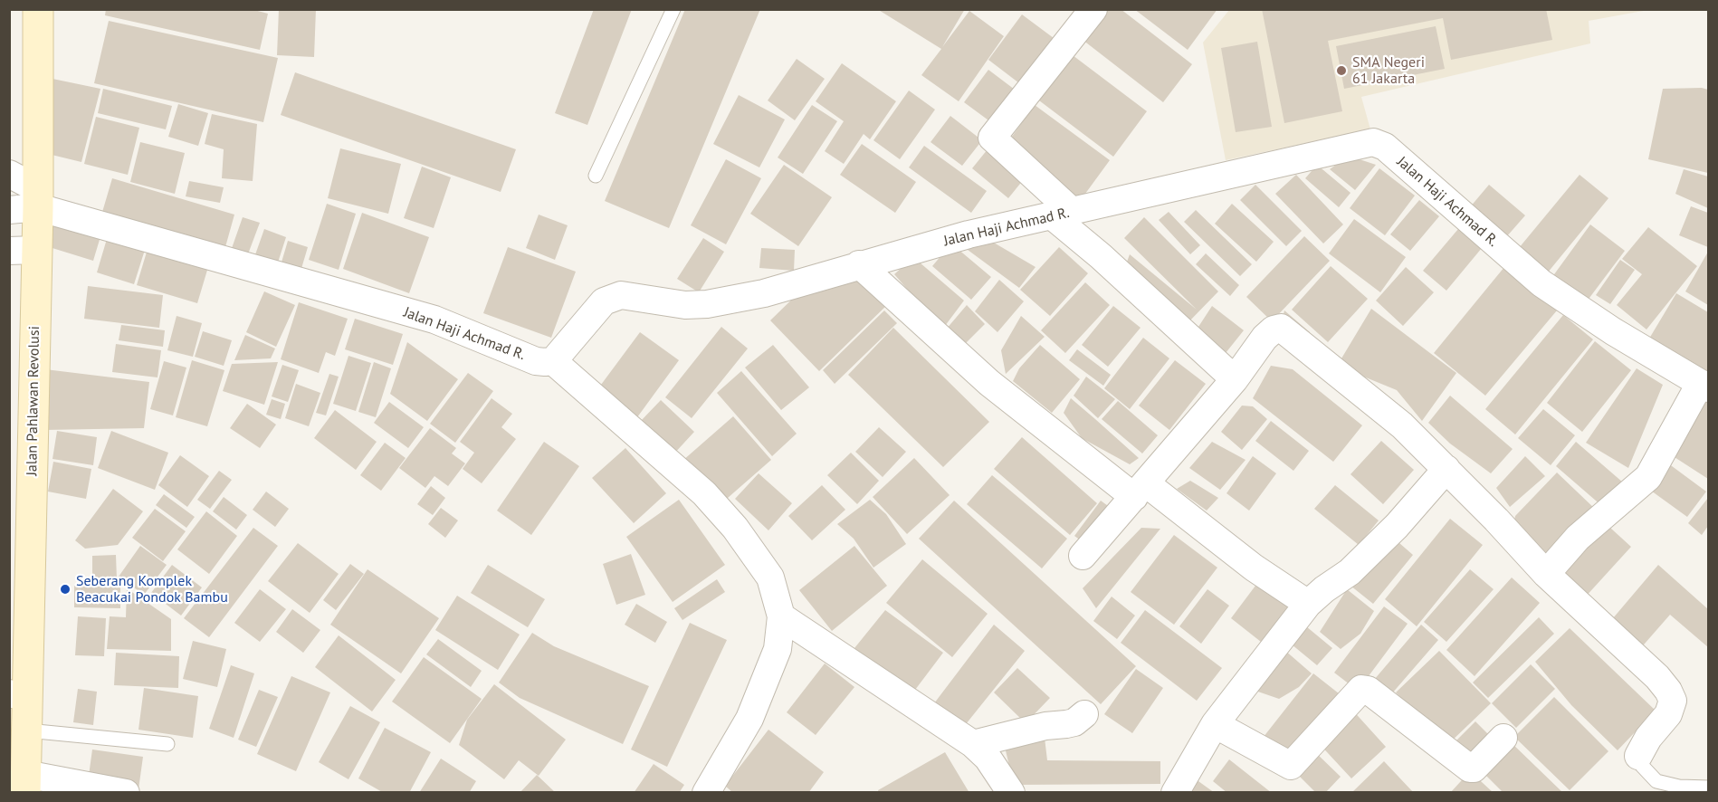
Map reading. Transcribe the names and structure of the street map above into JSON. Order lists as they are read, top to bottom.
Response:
{
  "streets": {
    "main road": ["Jalan Pahlawan Revolusi"],
    "street": ["Jalan Haji Achmad R."]
  },
  "crossings": [
    ["Jalan Haji Achmad R.", "Jalan Pahlawan Revolusi"]
  ],
  "places": ["SMA Negeri 61 Jakarta", "Seberang Komplek Beacukai Pondok Bambu"]
}
